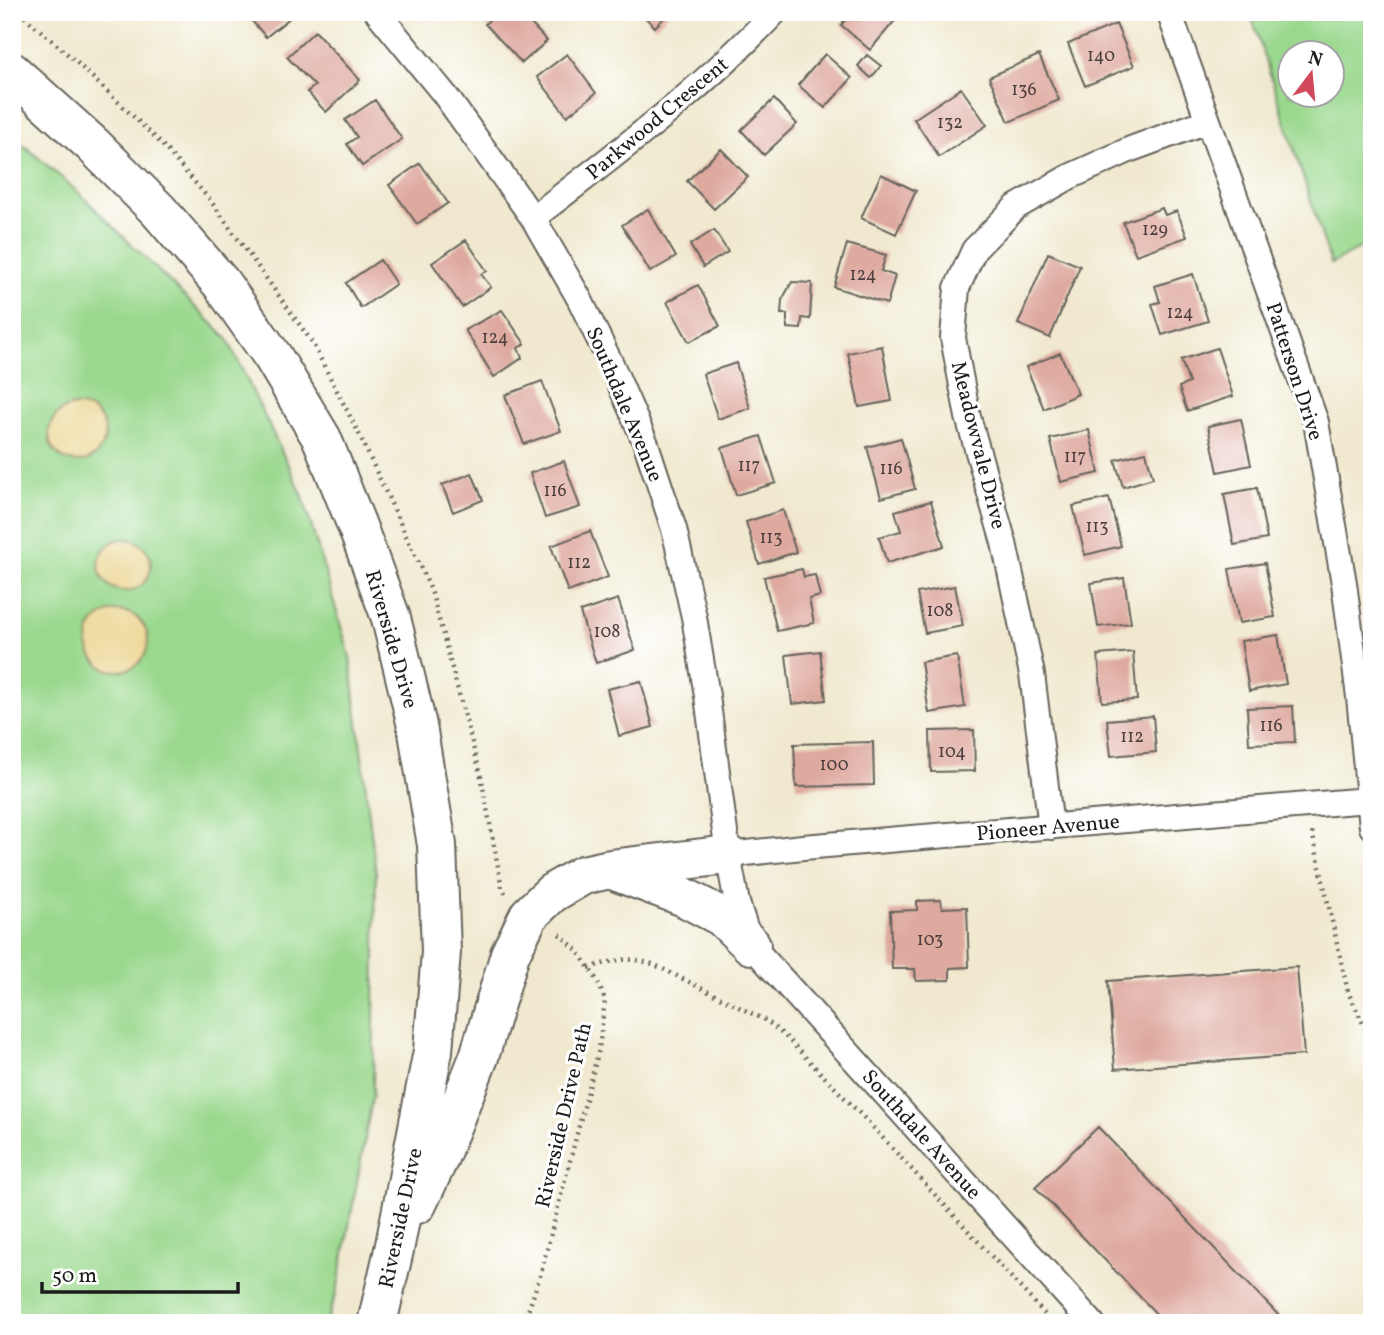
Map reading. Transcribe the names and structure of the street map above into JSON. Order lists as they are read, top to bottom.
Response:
{
  "streets": {
    "highway": ["Riverside Drive"],
    "street": [
      "Parkwood Crescent",
      "Patterson Drive",
      "Southdale Avenue",
      "Meadowvale Drive",
      "Pioneer Avenue"
    ],
    "path": ["Riverside Drive Path"]
  },
  "crossings": [
    ["Parkwood Crescent", "Southdale Avenue"],
    ["Patterson Drive", "Meadowvale Drive"],
    ["Patterson Drive", "Pioneer Avenue"],
    ["Southdale Avenue", "Pioneer Avenue"],
    ["Meadowvale Drive", "Pioneer Avenue"]
  ],
  "house_numbers": [
    "140",
    "136",
    "132",
    "129",
    "124",
    "124",
    "124",
    "117",
    "117",
    "116",
    "116",
    "113",
    "113",
    "112",
    "108",
    "108",
    "116",
    "112",
    "104",
    "100",
    "103"
  ],
  "scale_bar": "50 m",
  "north": "top"
}
